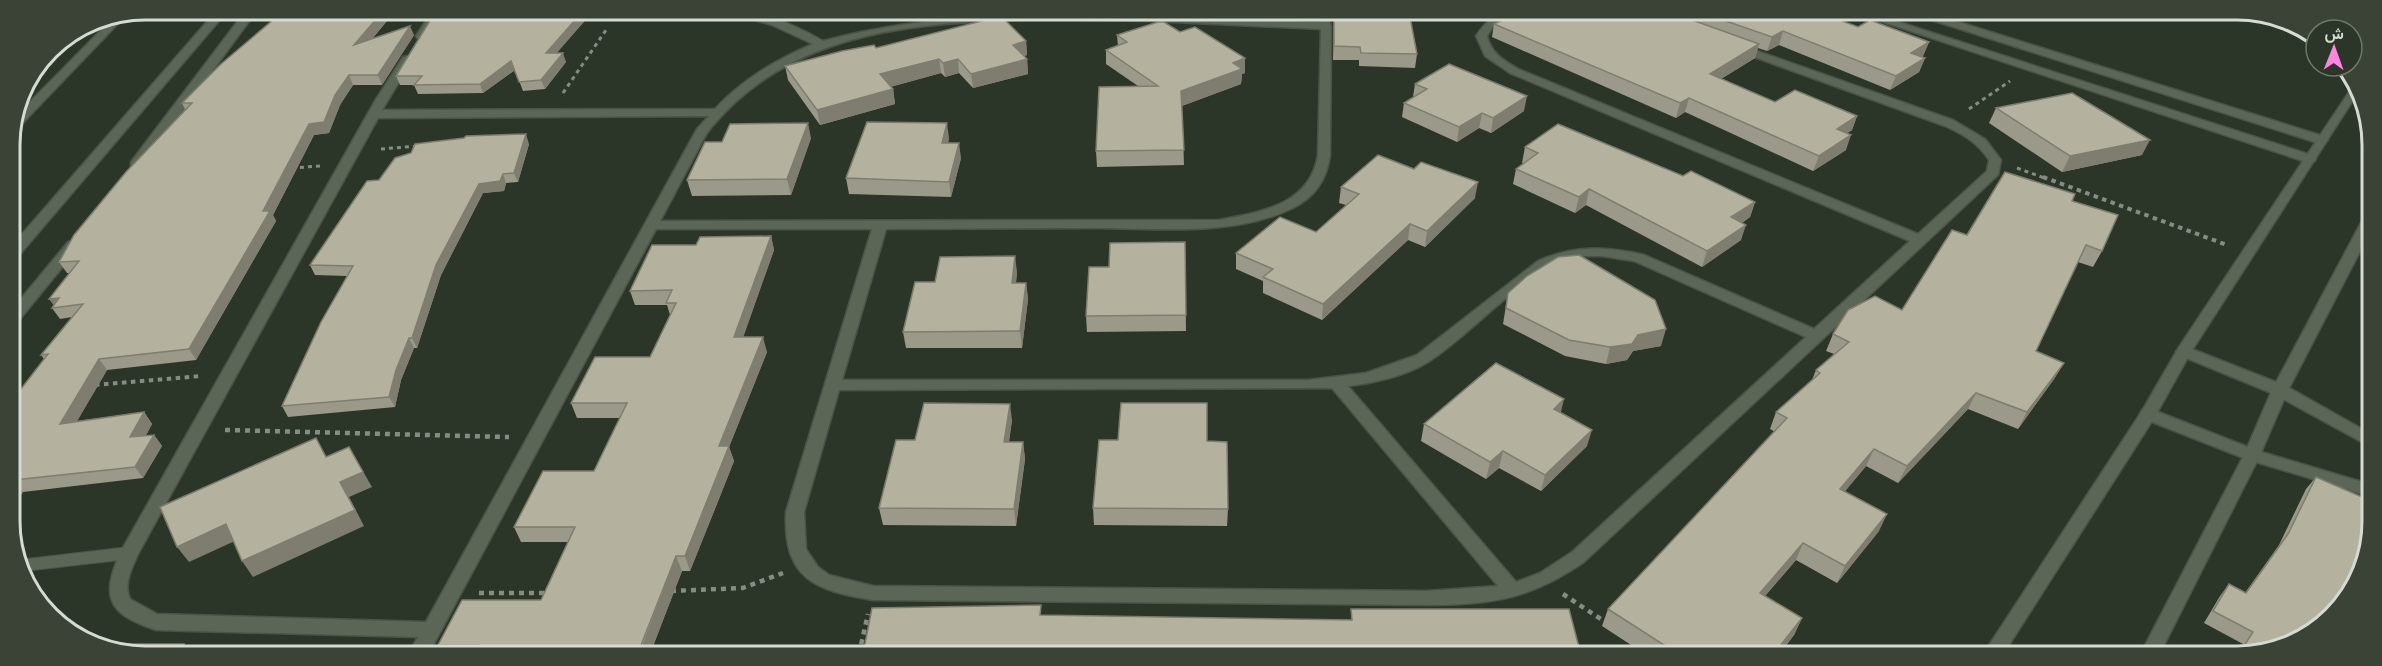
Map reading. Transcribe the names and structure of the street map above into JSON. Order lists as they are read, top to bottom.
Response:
{
  "north": "top"
}
